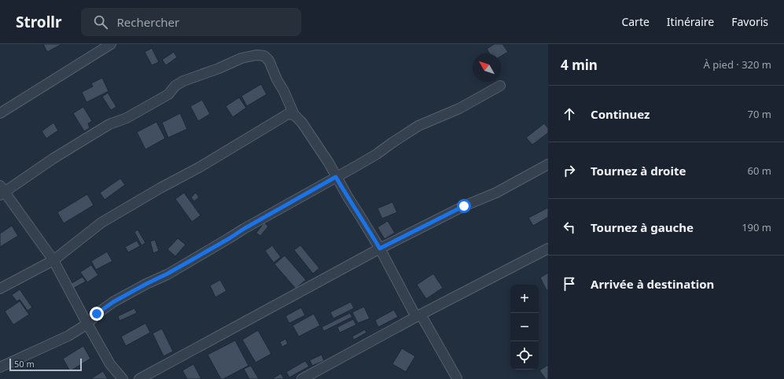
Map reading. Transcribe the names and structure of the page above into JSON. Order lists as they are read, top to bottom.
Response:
{
  "scale_bar": "50 m",
  "north": "top left",
  "page": {
    "header": "Strollr",
    "search": "Rechercher",
    "nav": ["Carte", "Itinéraire", "Favoris"],
    "heading": ["4 min", "À pied · 320 m"],
    "list": [
      ["Continuez", "70 m"],
      ["Tournez à droite", "60 m"],
      ["Tournez à gauche", "190 m"],
      "Arrivée à destination"
    ],
    "map_buttons": ["+", "−"],
    "scale": "50 m"
  }
}
